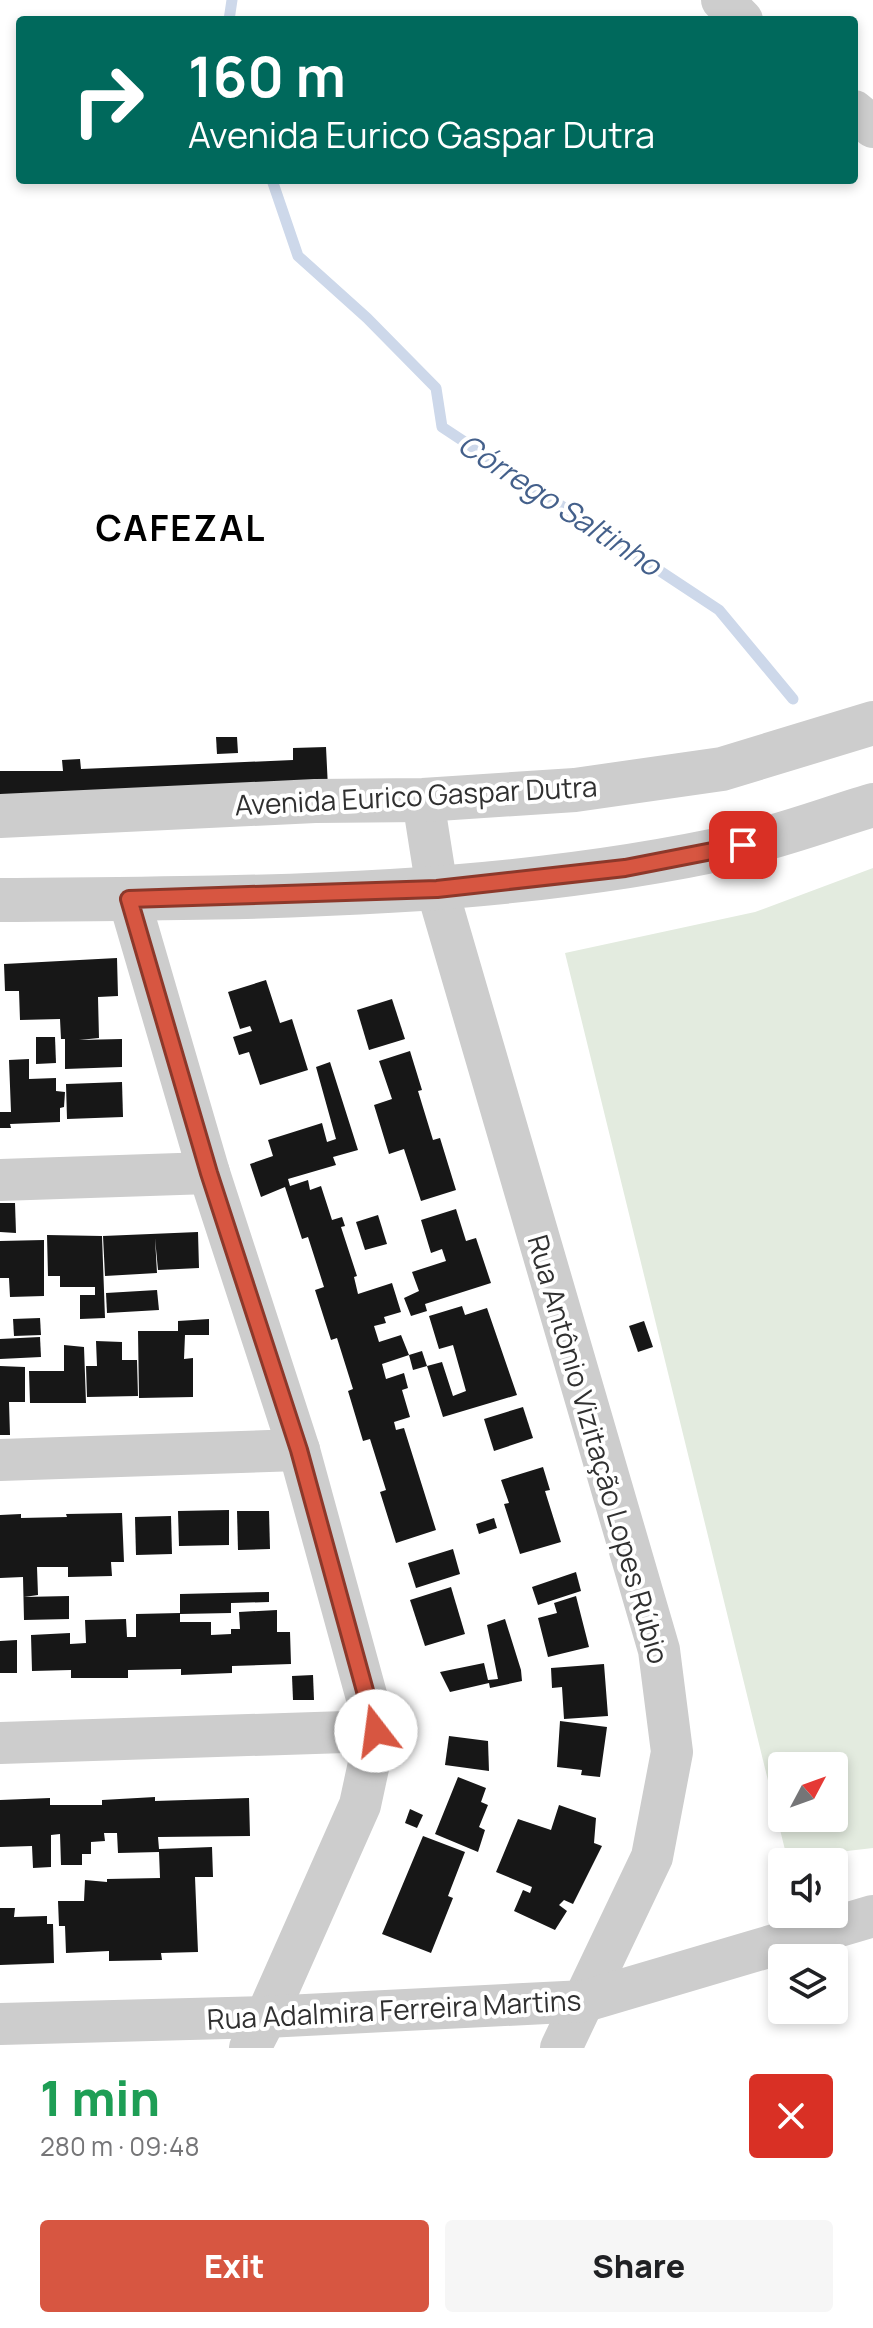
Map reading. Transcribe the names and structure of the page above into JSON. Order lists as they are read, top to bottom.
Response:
{
  "streets": {
    "street": ["Avenida Eurico Gaspar Dutra", "Rua Antônio Vizitação Lopes Rúbio", "Rua Adalmira Ferreira Martins"]
  },
  "crossings": [
    ["Avenida Eurico Gaspar Dutra", "Rua Antônio Vizitação Lopes Rúbio"],
    ["Rua Antônio Vizitação Lopes Rúbio", "Rua Adalmira Ferreira Martins"]
  ],
  "districts": ["CAFEZAL"],
  "water": ["Córrego Saltinho"],
  "north": "top right",
  "page": {
    "turn": ["160 m", "Avenida Eurico Gaspar Dutra"],
    "heading": ["1 min", "280 m · 09:48"],
    "buttons": ["Exit", "Share"]
  }
}
